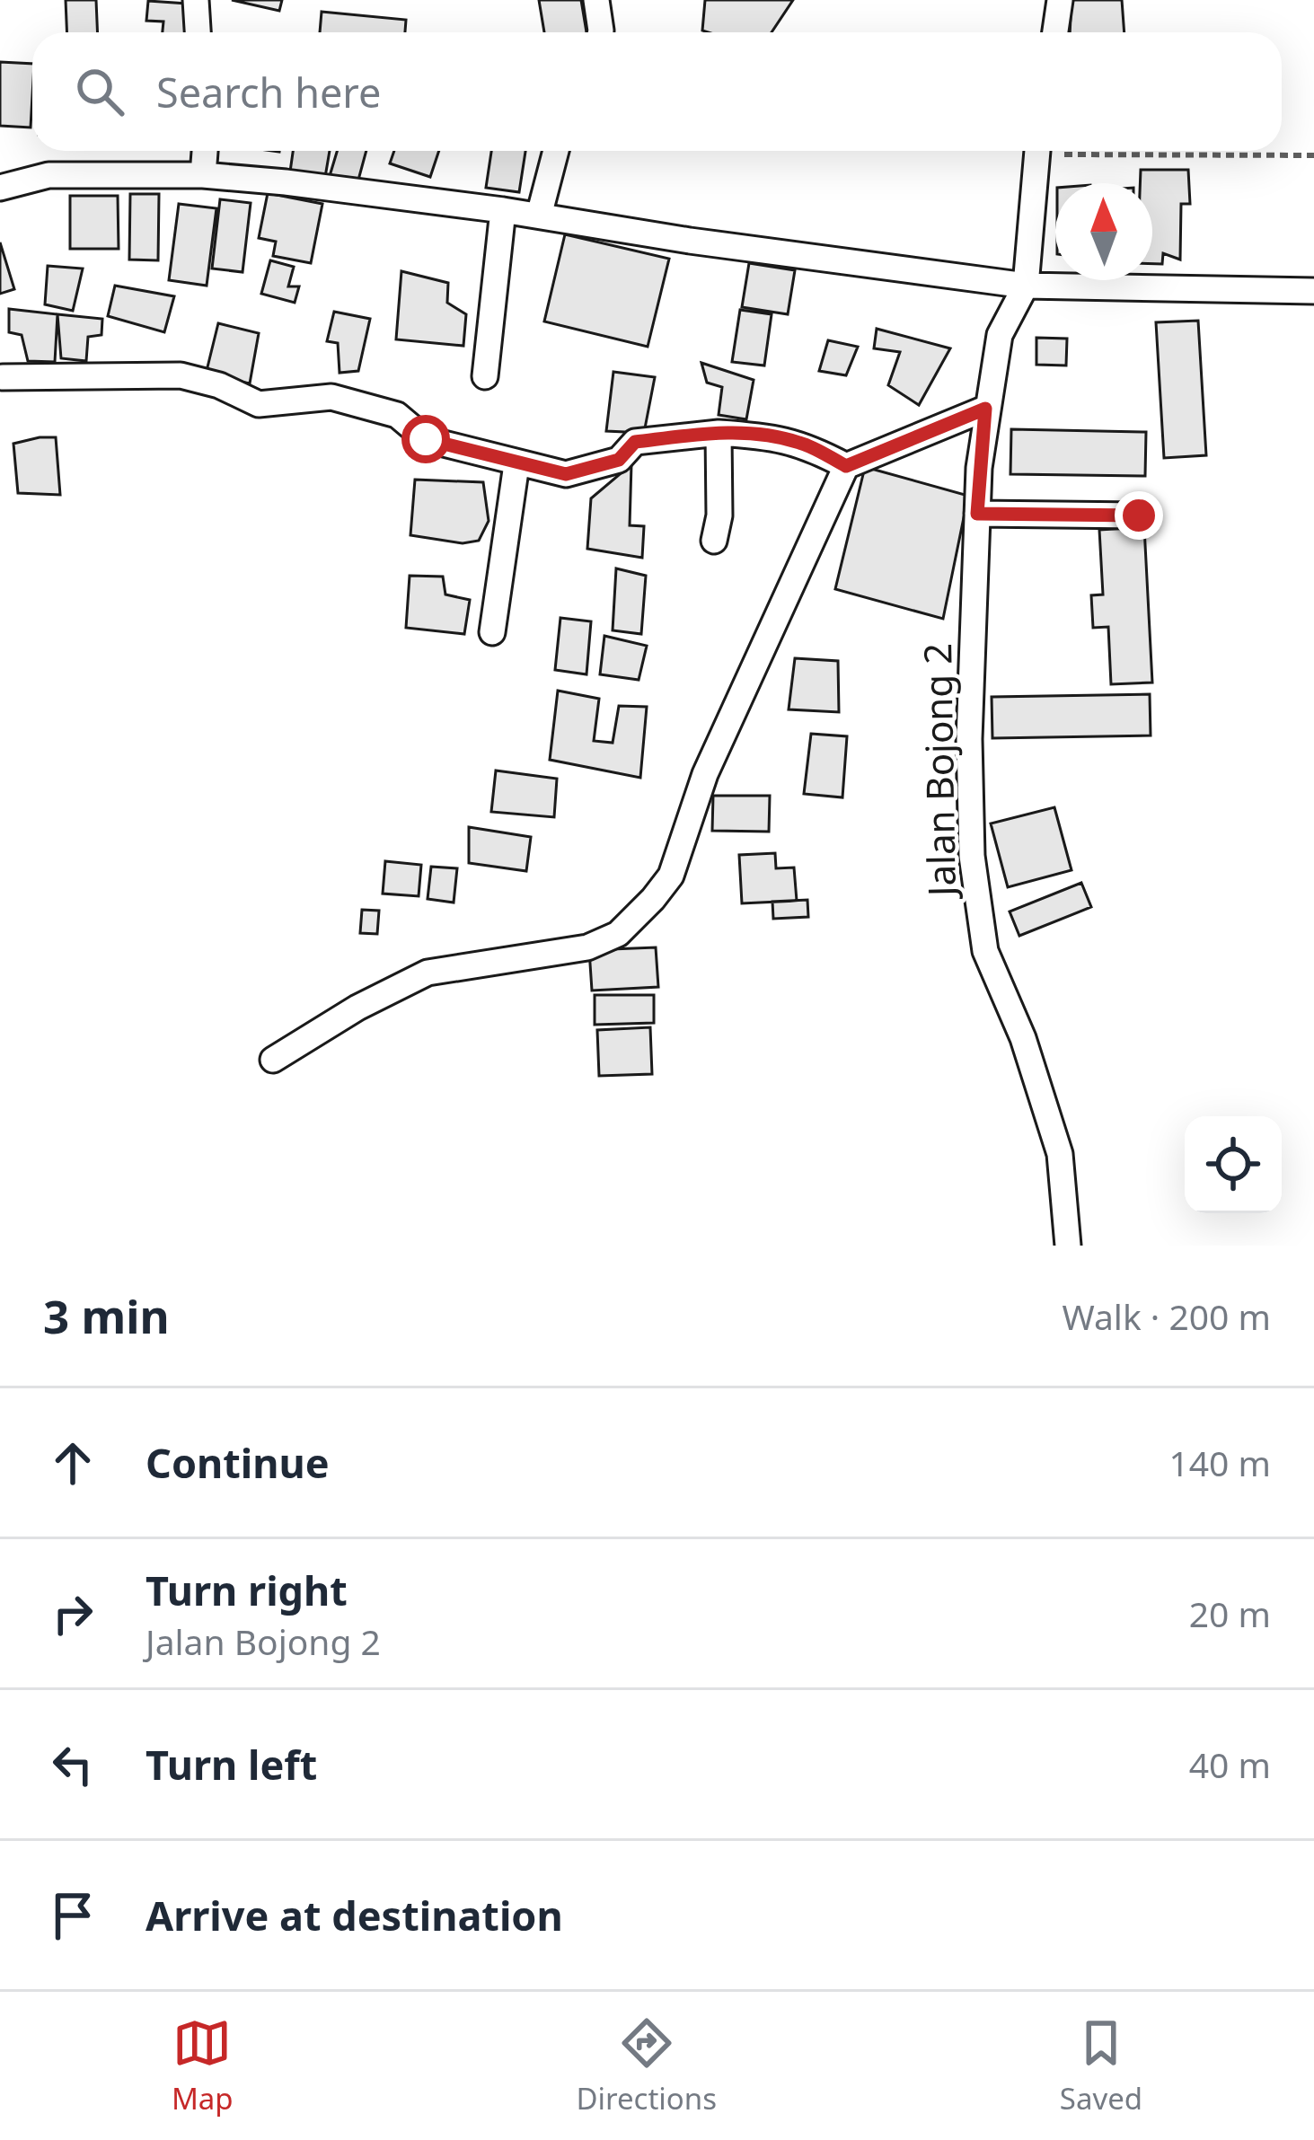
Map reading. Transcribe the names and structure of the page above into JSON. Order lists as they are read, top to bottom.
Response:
{
  "streets": {
    "street": ["Jalan Bojong 2"]
  },
  "north": "top",
  "page": {
    "search": "Search here",
    "heading": ["3 min", "Walk · 200 m"],
    "list": [
      ["Continue", "140 m"],
      ["Turn right", "Jalan Bojong 2", "20 m"],
      ["Turn left", "40 m"],
      "Arrive at destination"
    ],
    "nav": ["Map", "Directions", "Saved"]
  }
}
